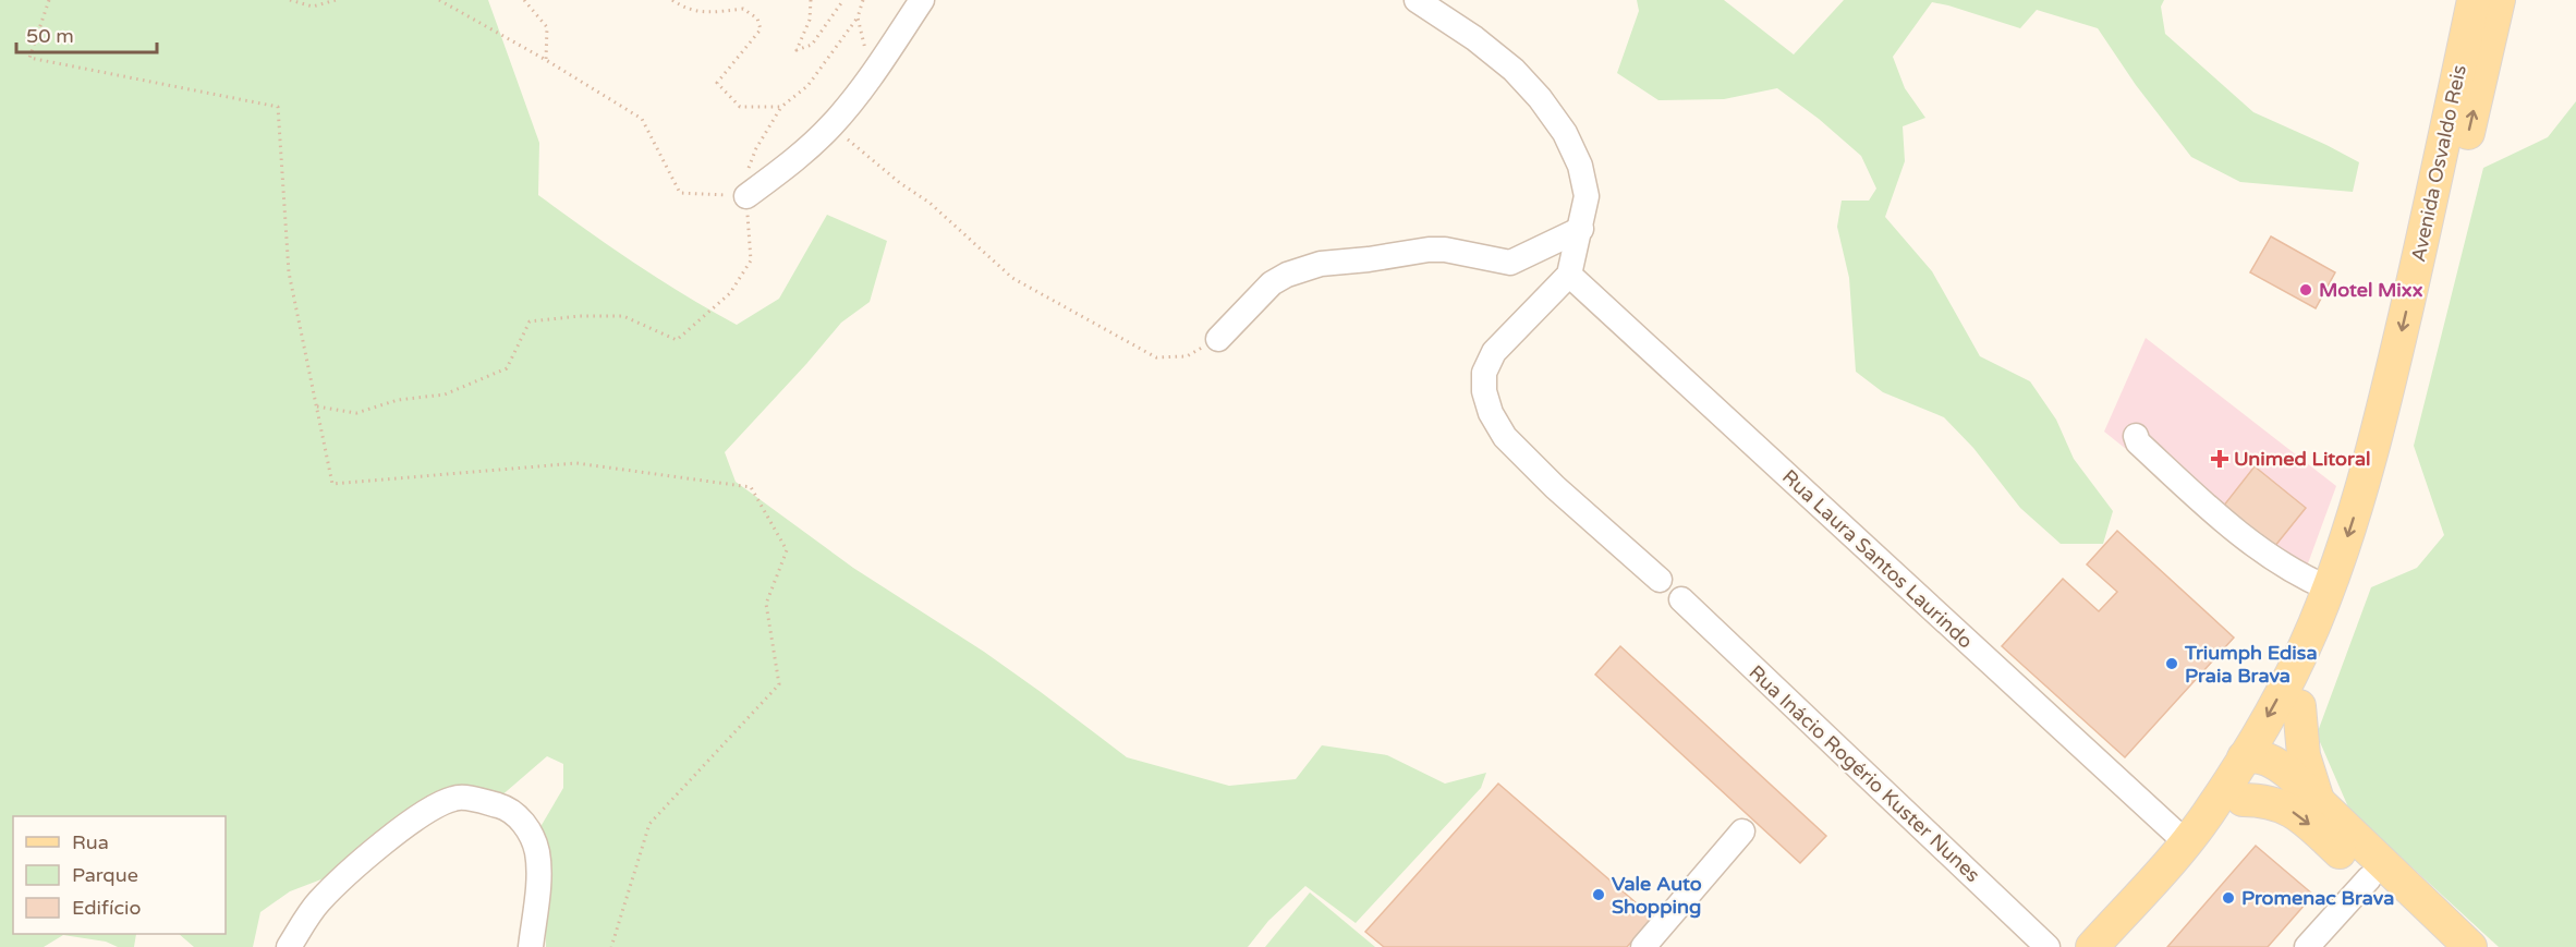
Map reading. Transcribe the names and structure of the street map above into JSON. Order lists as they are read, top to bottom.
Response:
{
  "streets": {
    "main road": ["Avenida Osvaldo Reis"],
    "street": ["Rua Laura Santos Laurindo", "Rua Inácio Rogério Kuster Nunes"]
  },
  "crossings": [
    ["Avenida Osvaldo Reis", "Rua Laura Santos Laurindo"]
  ],
  "places": {
    "other": [
      "Motel Mixx",
      "Triumph Edisa Praia Brava",
      "Vale Auto Shopping",
      "Promenac Brava"
    ],
    "health": ["Unimed Litoral"]
  },
  "legend": ["Rua", "Parque", "Edifício"],
  "scale_bar": "50 m"
}
